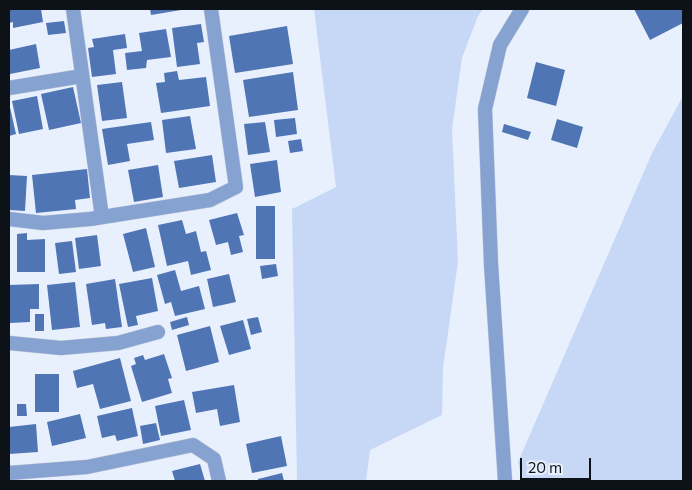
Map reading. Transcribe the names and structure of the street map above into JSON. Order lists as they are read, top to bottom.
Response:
{
  "scale_bar": "20 m"
}
